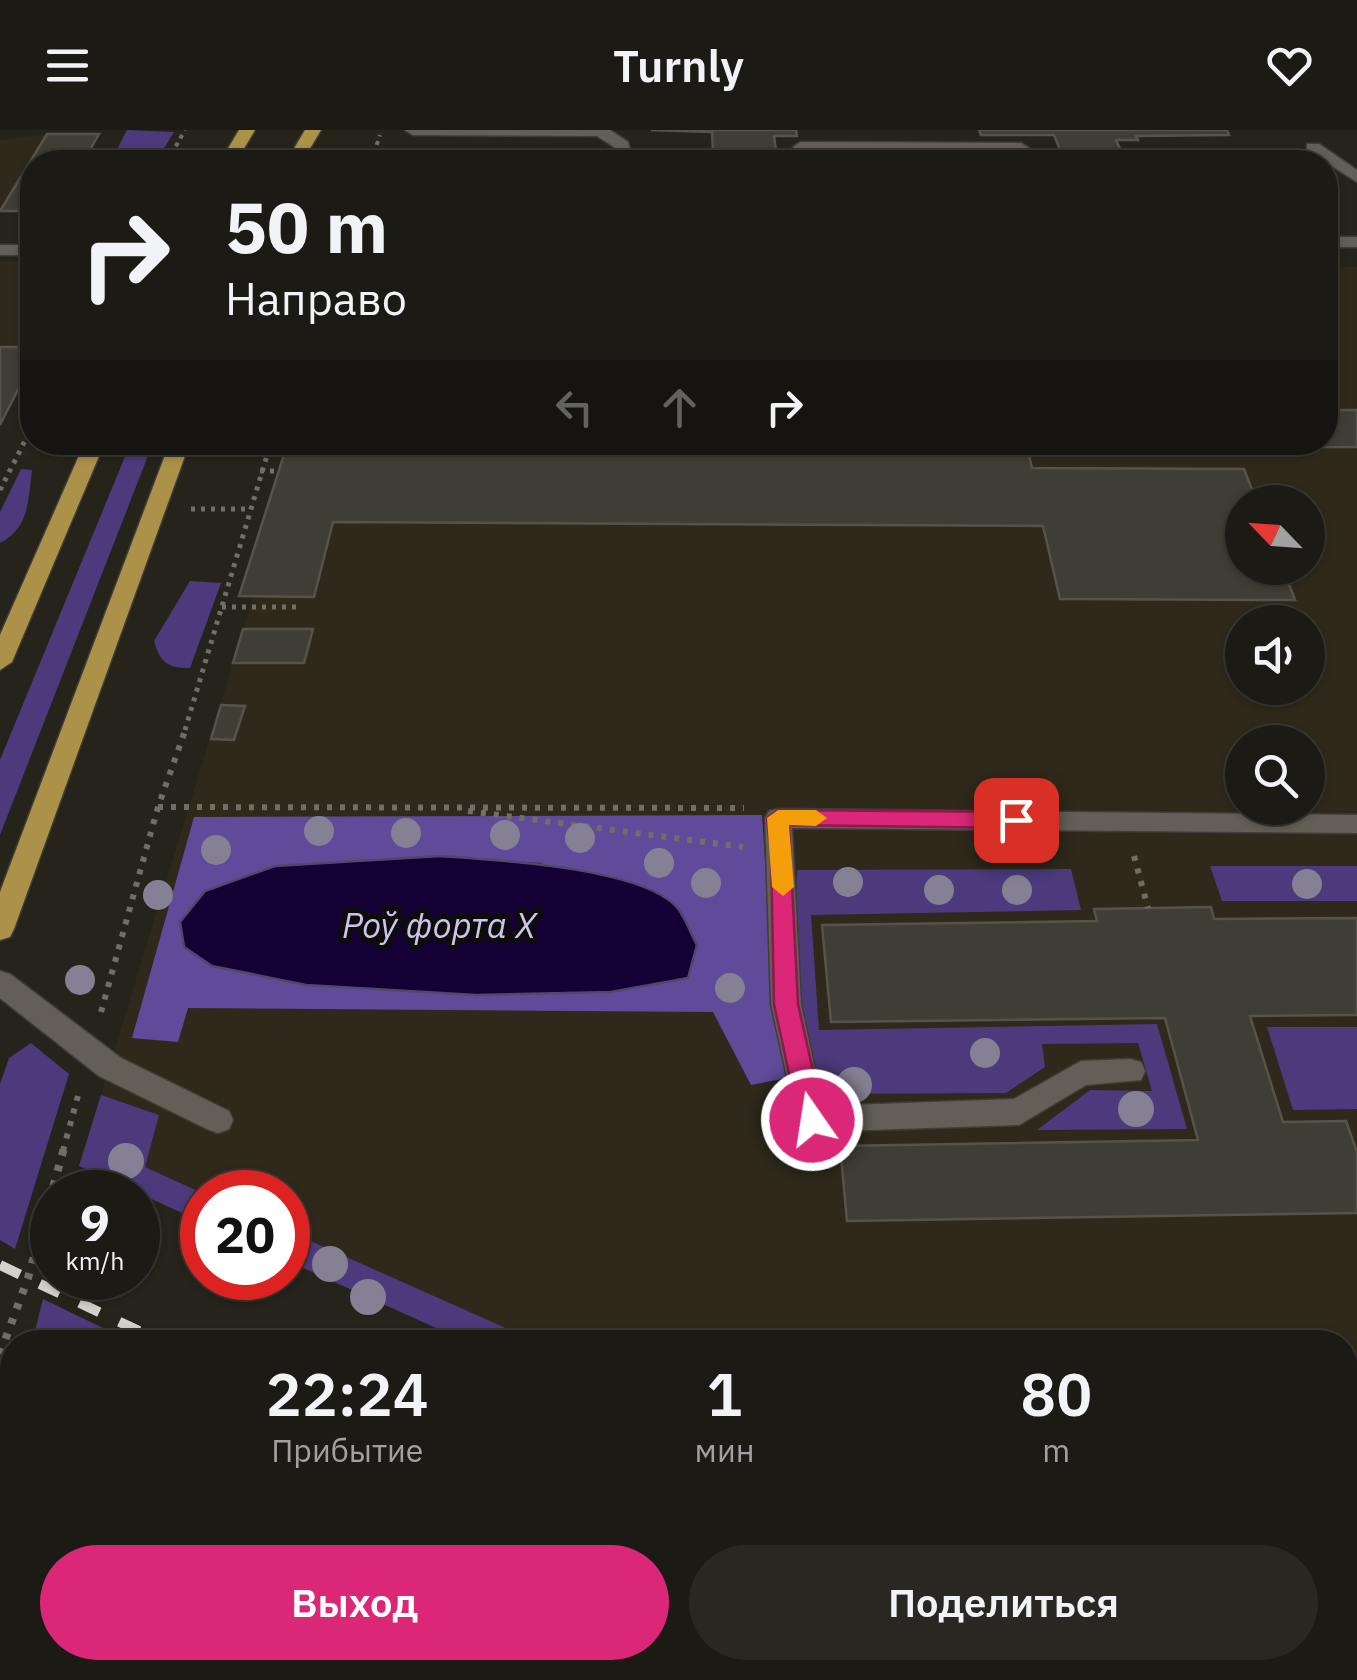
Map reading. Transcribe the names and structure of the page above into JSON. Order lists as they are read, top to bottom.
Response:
{
  "water": ["Роў форта X"],
  "north": "top left",
  "page": {
    "header": "Turnly",
    "turn": ["50 m", "Направо"],
    "speed": "9 km/h",
    "limit": "20",
    "eta": [
      "22:24",
      "Прибытие",
      "1",
      "мин",
      "80",
      "m"
    ],
    "buttons": ["Выход", "Поделиться"]
  }
}
